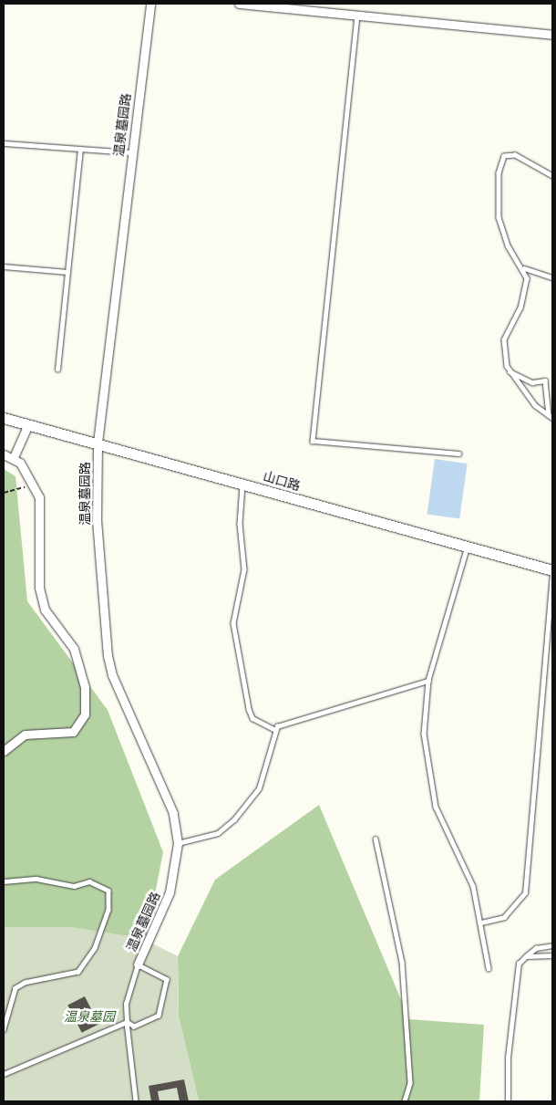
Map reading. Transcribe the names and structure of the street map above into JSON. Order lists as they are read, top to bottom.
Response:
{
  "streets": {
    "street": ["温泉墓园路", "山口路"]
  },
  "crossings": [
    ["温泉墓园路", "山口路"]
  ],
  "parks": ["温泉墓园"]
}
